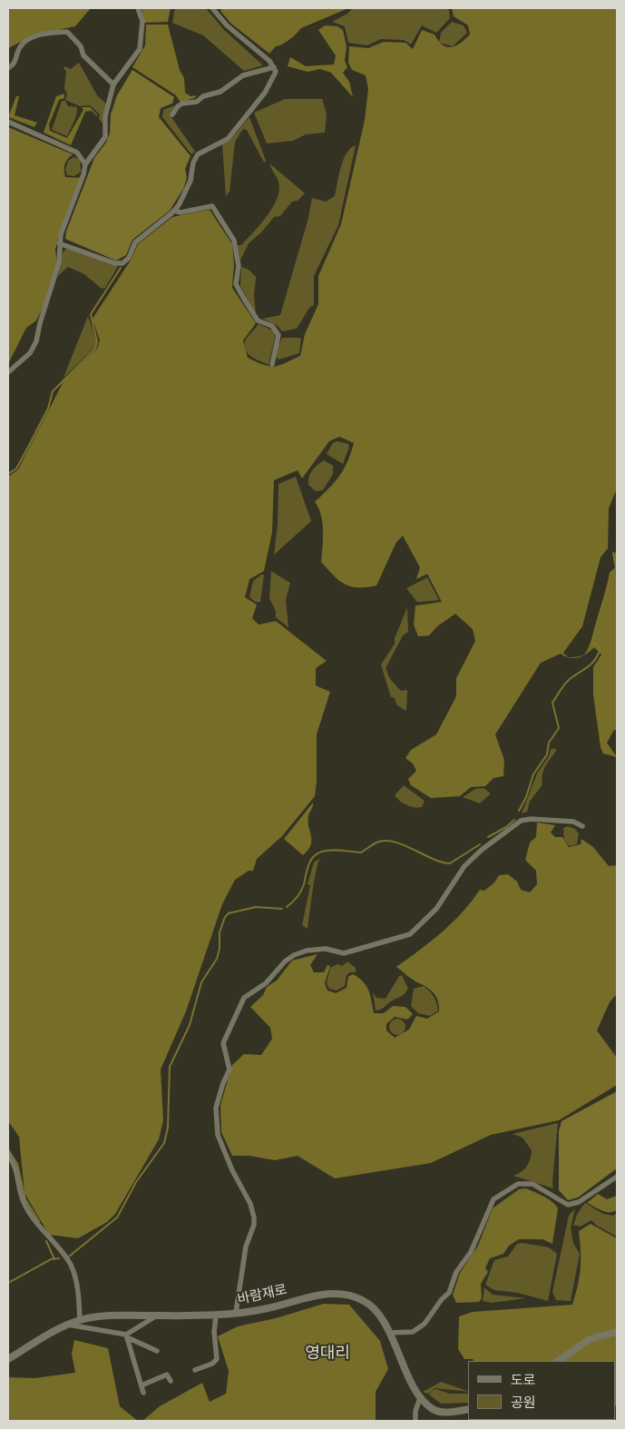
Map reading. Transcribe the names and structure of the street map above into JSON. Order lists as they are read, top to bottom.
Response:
{
  "streets": {
    "street": ["바람재로"]
  },
  "districts": ["영대리"],
  "legend": ["도로", "공원"]
}
